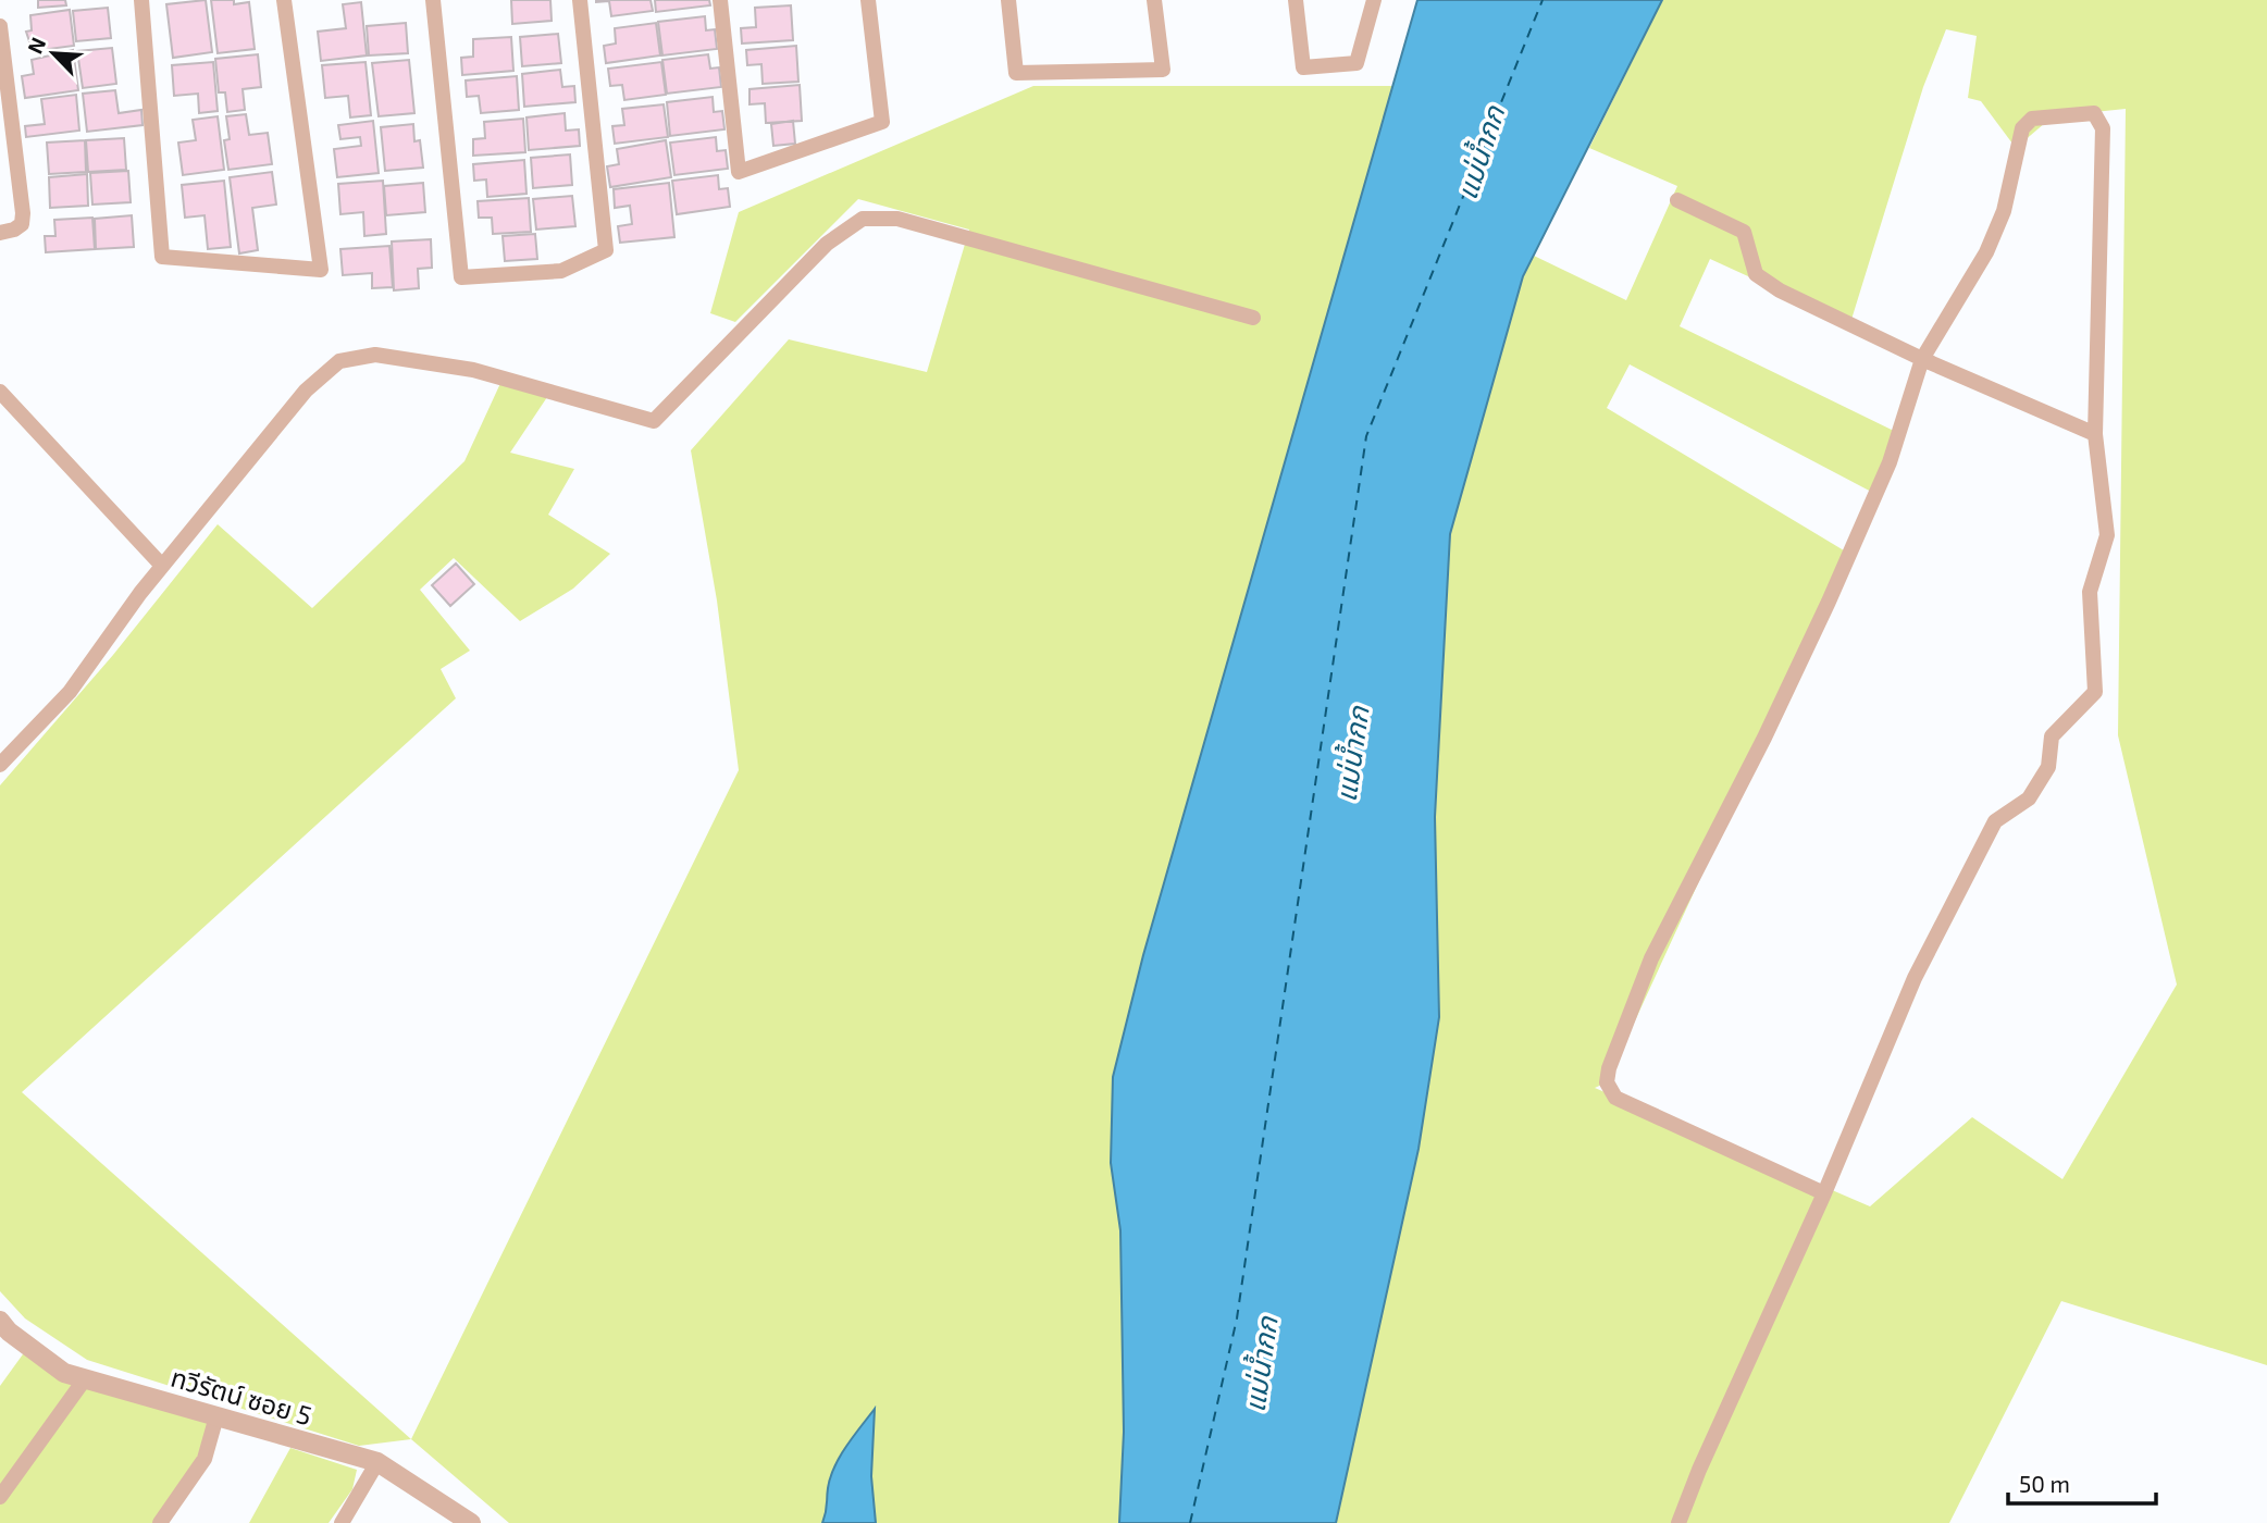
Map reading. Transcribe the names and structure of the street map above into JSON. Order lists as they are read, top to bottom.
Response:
{
  "streets": {
    "street": ["ทวีรัตน์ ซอย 5"]
  },
  "water": ["แม่น้ำกก"],
  "scale_bar": "50 m",
  "north": "top left"
}
